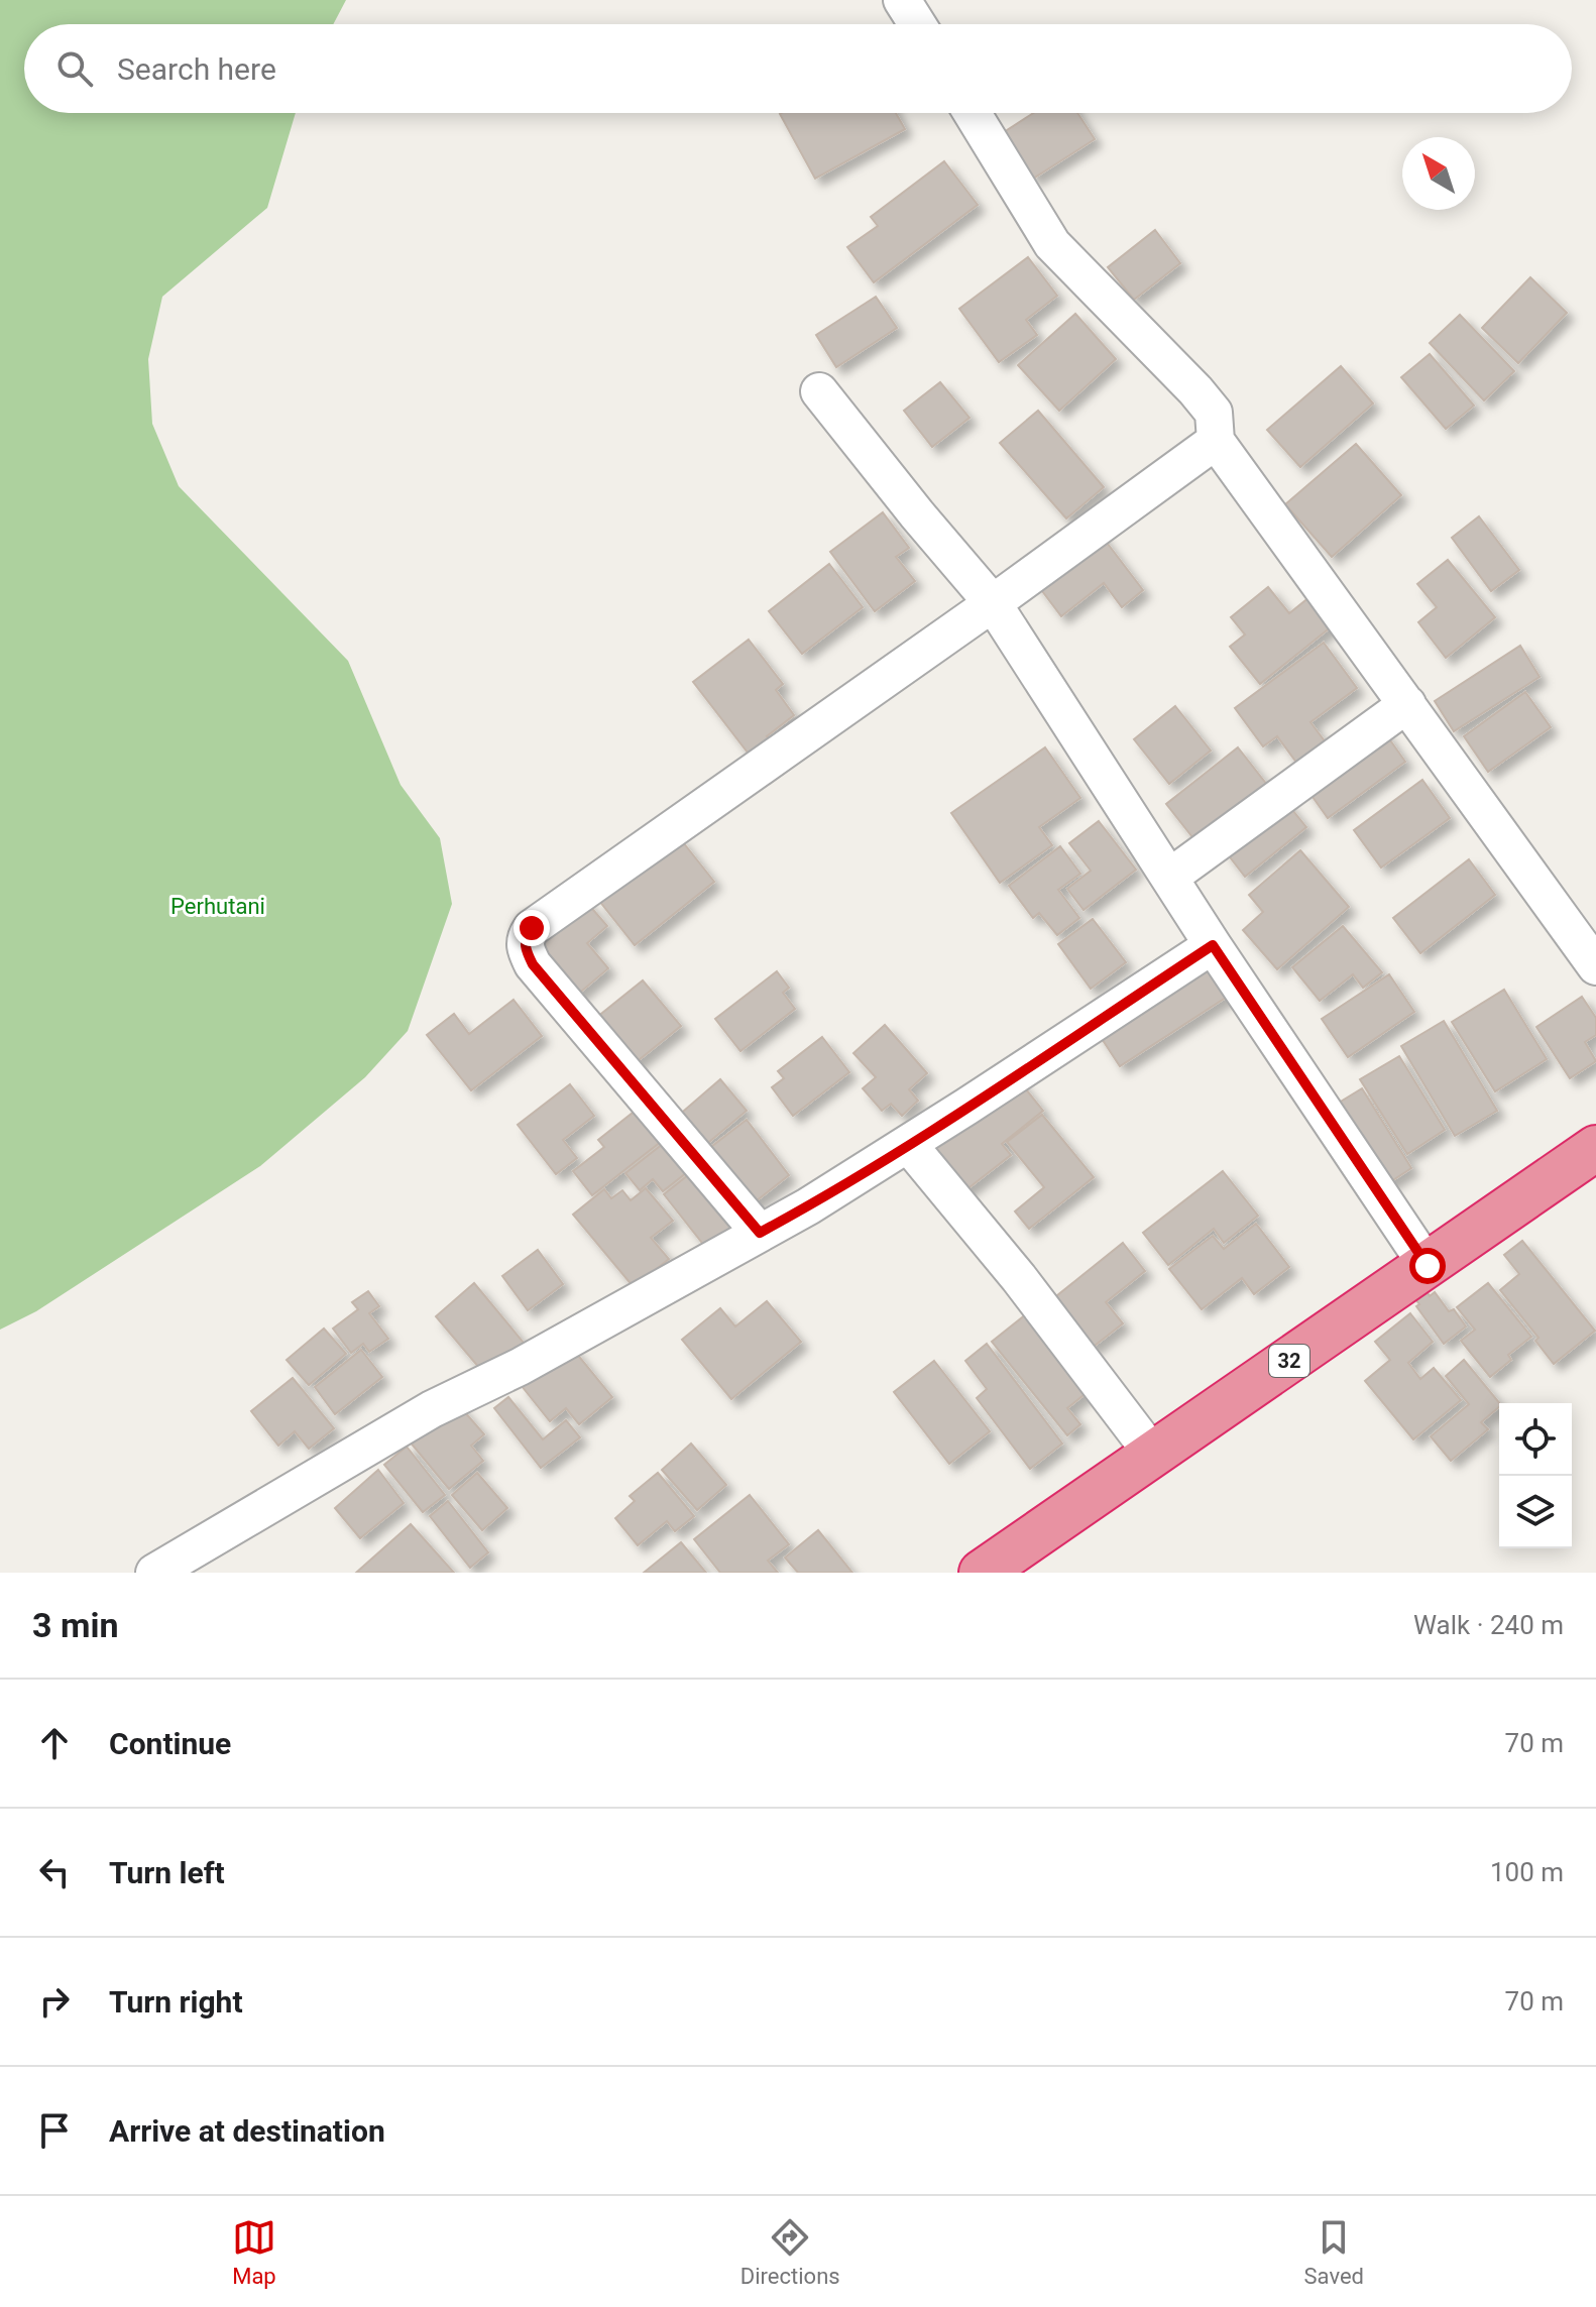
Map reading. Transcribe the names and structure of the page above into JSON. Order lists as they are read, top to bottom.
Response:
{
  "streets": {
    "highway": ["32"]
  },
  "parks": ["Perhutani"],
  "north": "top left",
  "page": {
    "search": "Search here",
    "heading": ["3 min", "Walk · 240 m"],
    "list": [
      ["Continue", "70 m"],
      ["Turn left", "100 m"],
      ["Turn right", "70 m"],
      "Arrive at destination"
    ],
    "nav": ["Map", "Directions", "Saved"]
  }
}
